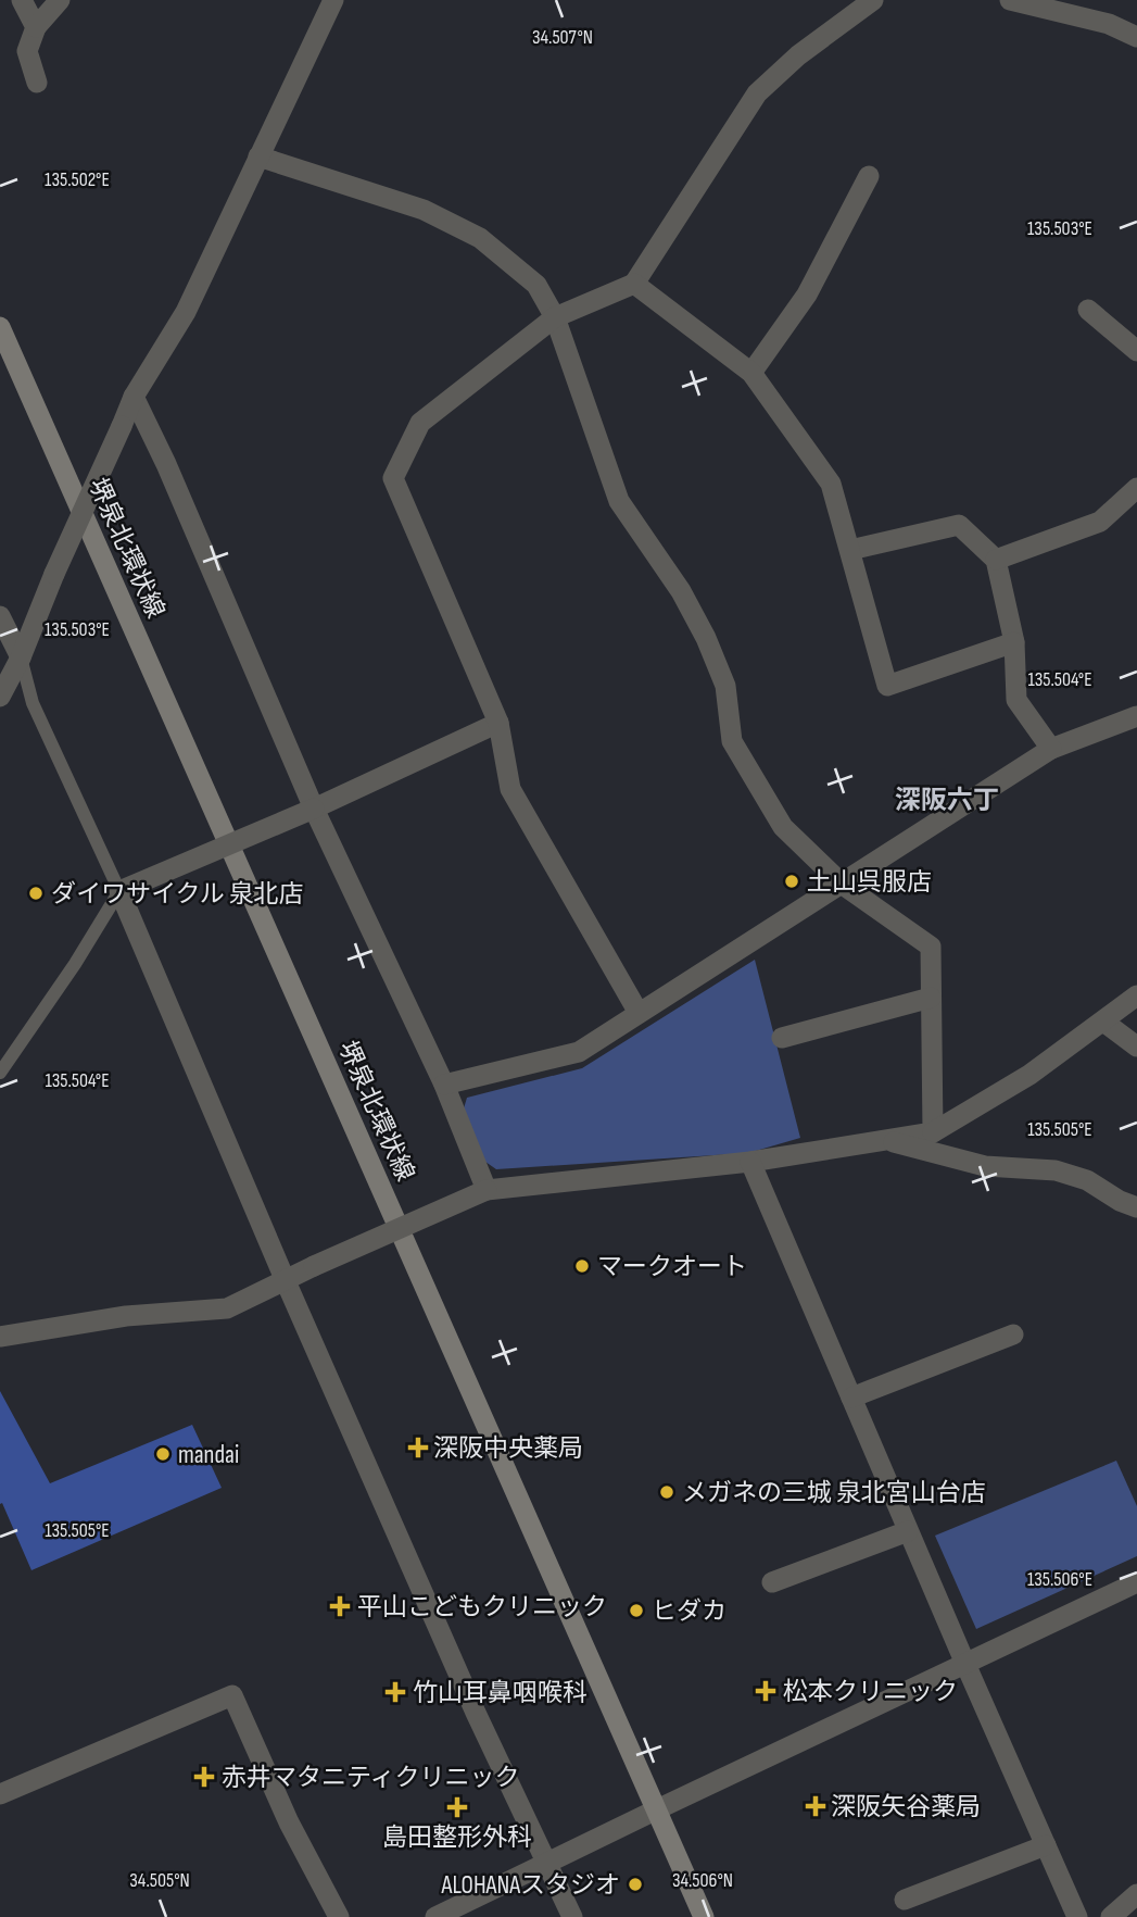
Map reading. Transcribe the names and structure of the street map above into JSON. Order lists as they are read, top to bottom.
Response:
{
  "streets": {
    "main road": ["堺泉北環状線"]
  },
  "districts": ["深阪六丁"],
  "places": {
    "other": [
      "土山呉服店",
      "ダイワサイクル 泉北店",
      "マークオート",
      "mandai",
      "メガネの三城 泉北宮山台店",
      "ヒダカ",
      "ALOHANAスタジオ"
    ],
    "health": [
      "深阪中央薬局",
      "平山こどもクリニック",
      "松本クリニック",
      "竹山耳鼻咽喉科",
      "赤井マタニティクリニック",
      "深阪矢谷薬局",
      "島田整形外科"
    ]
  },
  "coordinates": [
    "34.507°N",
    "135.502°E",
    "135.503°E",
    "135.504°E",
    "135.505°E",
    "135.506°E",
    "34.505°N",
    "34.506°N"
  ]
}
